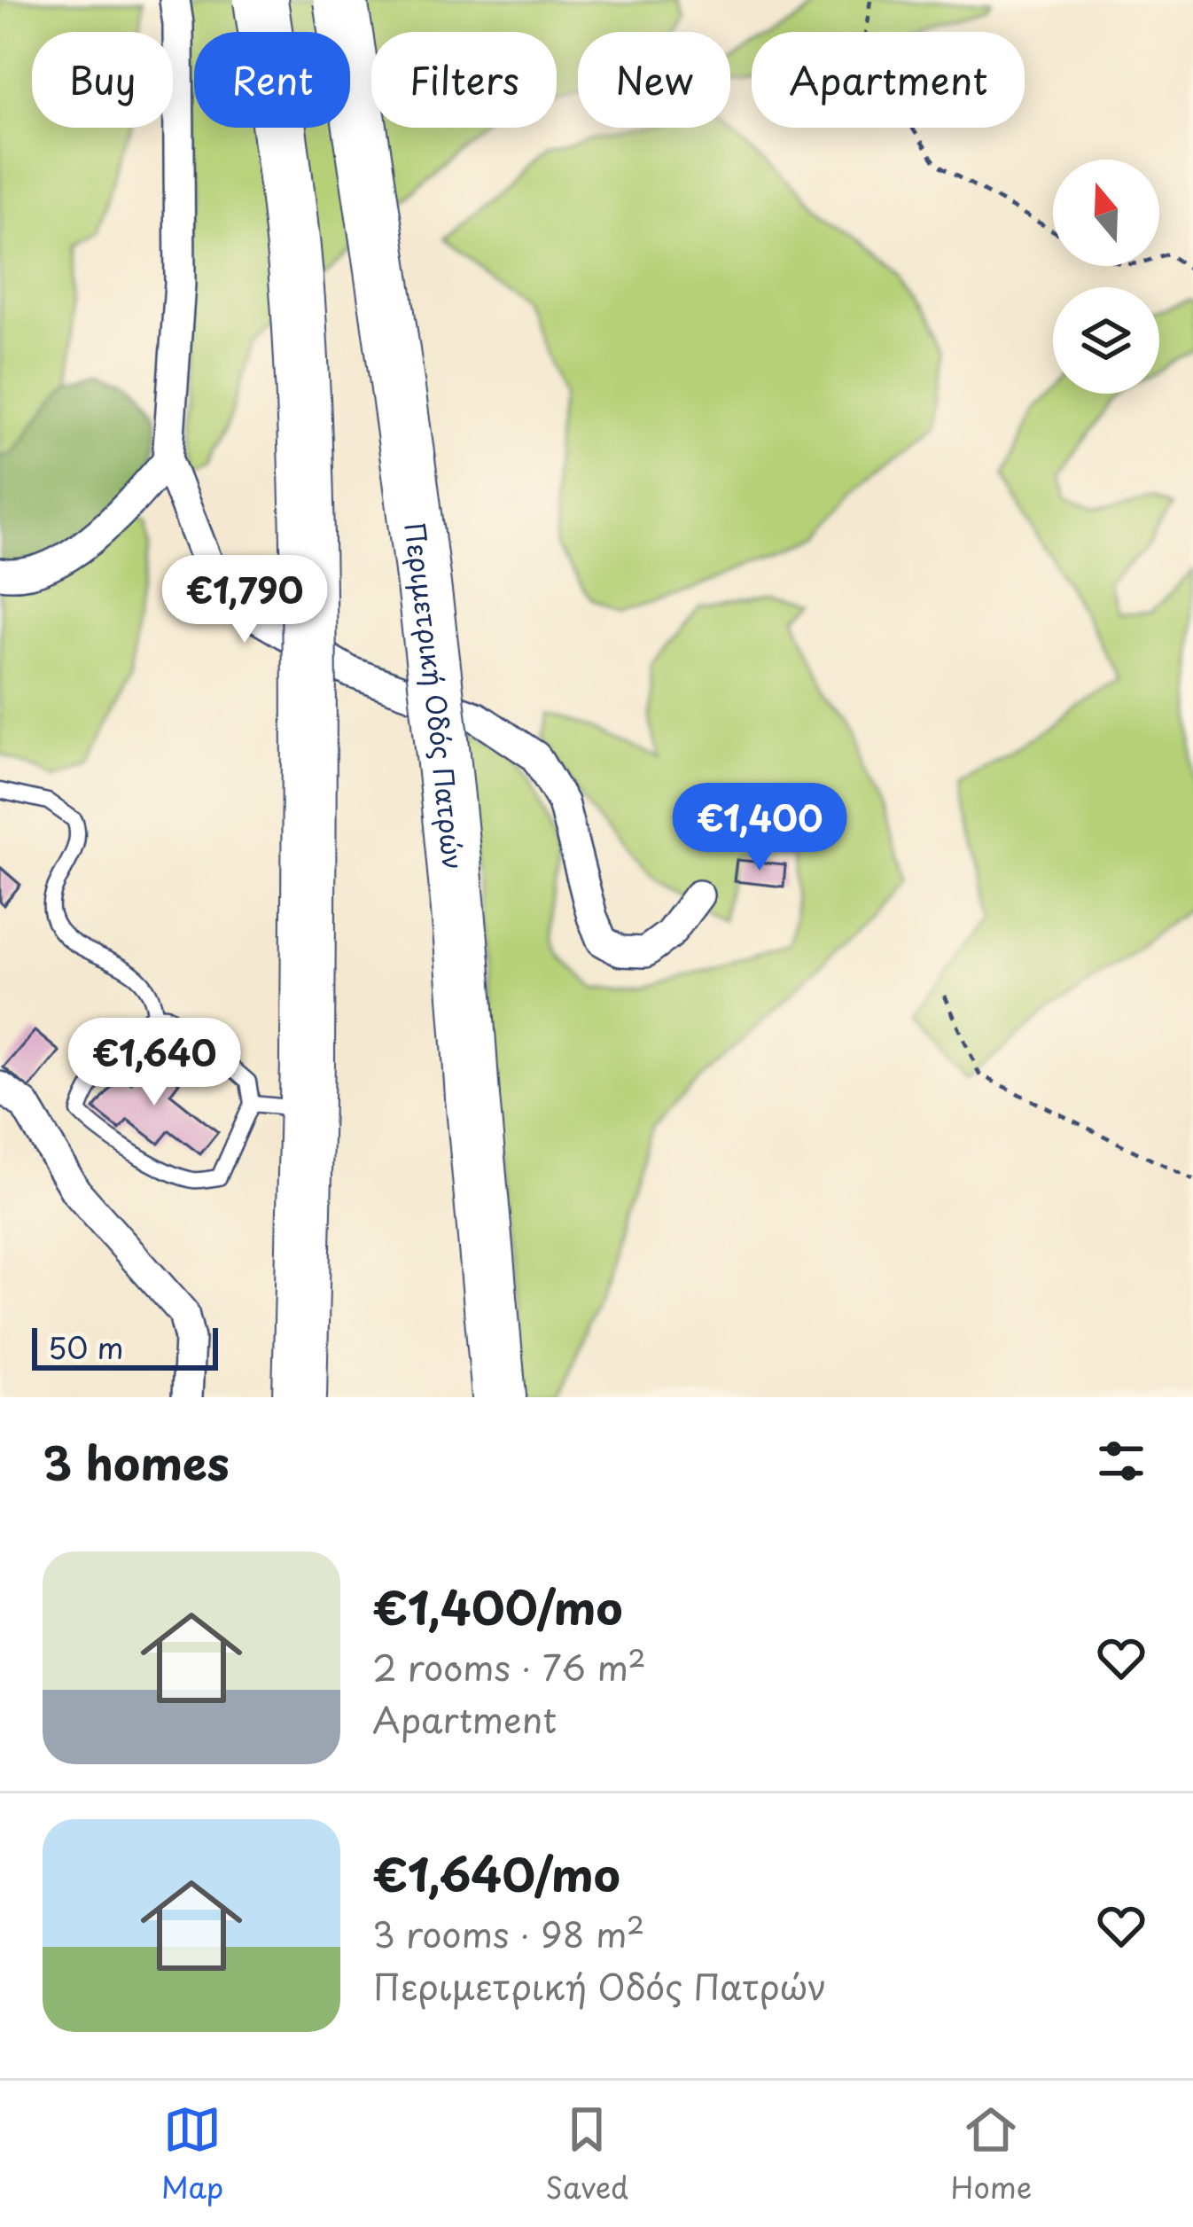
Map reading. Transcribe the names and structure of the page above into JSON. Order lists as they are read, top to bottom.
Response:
{
  "streets": {
    "highway": ["Περιμετρική Οδός Πατρών"]
  },
  "scale_bar": "50 m",
  "north": "top",
  "page": {
    "chip": [
      "Buy",
      "Rent",
      "Filters",
      "New",
      "Apartment"
    ],
    "price": ["€1,790", "€1,400", "€1,640"],
    "scale": "50 m",
    "heading": "3 homes",
    "list": [
      {
        "name": "€1,400/mo",
        "note": "2 rooms · 76 m² · Apartment"
      },
      {
        "name": "€1,640/mo",
        "note": "3 rooms · 98 m² · Περιμετρική Οδός Πατρών"
      }
    ],
    "tabs": ["Map", "Saved", "Home"]
  }
}
